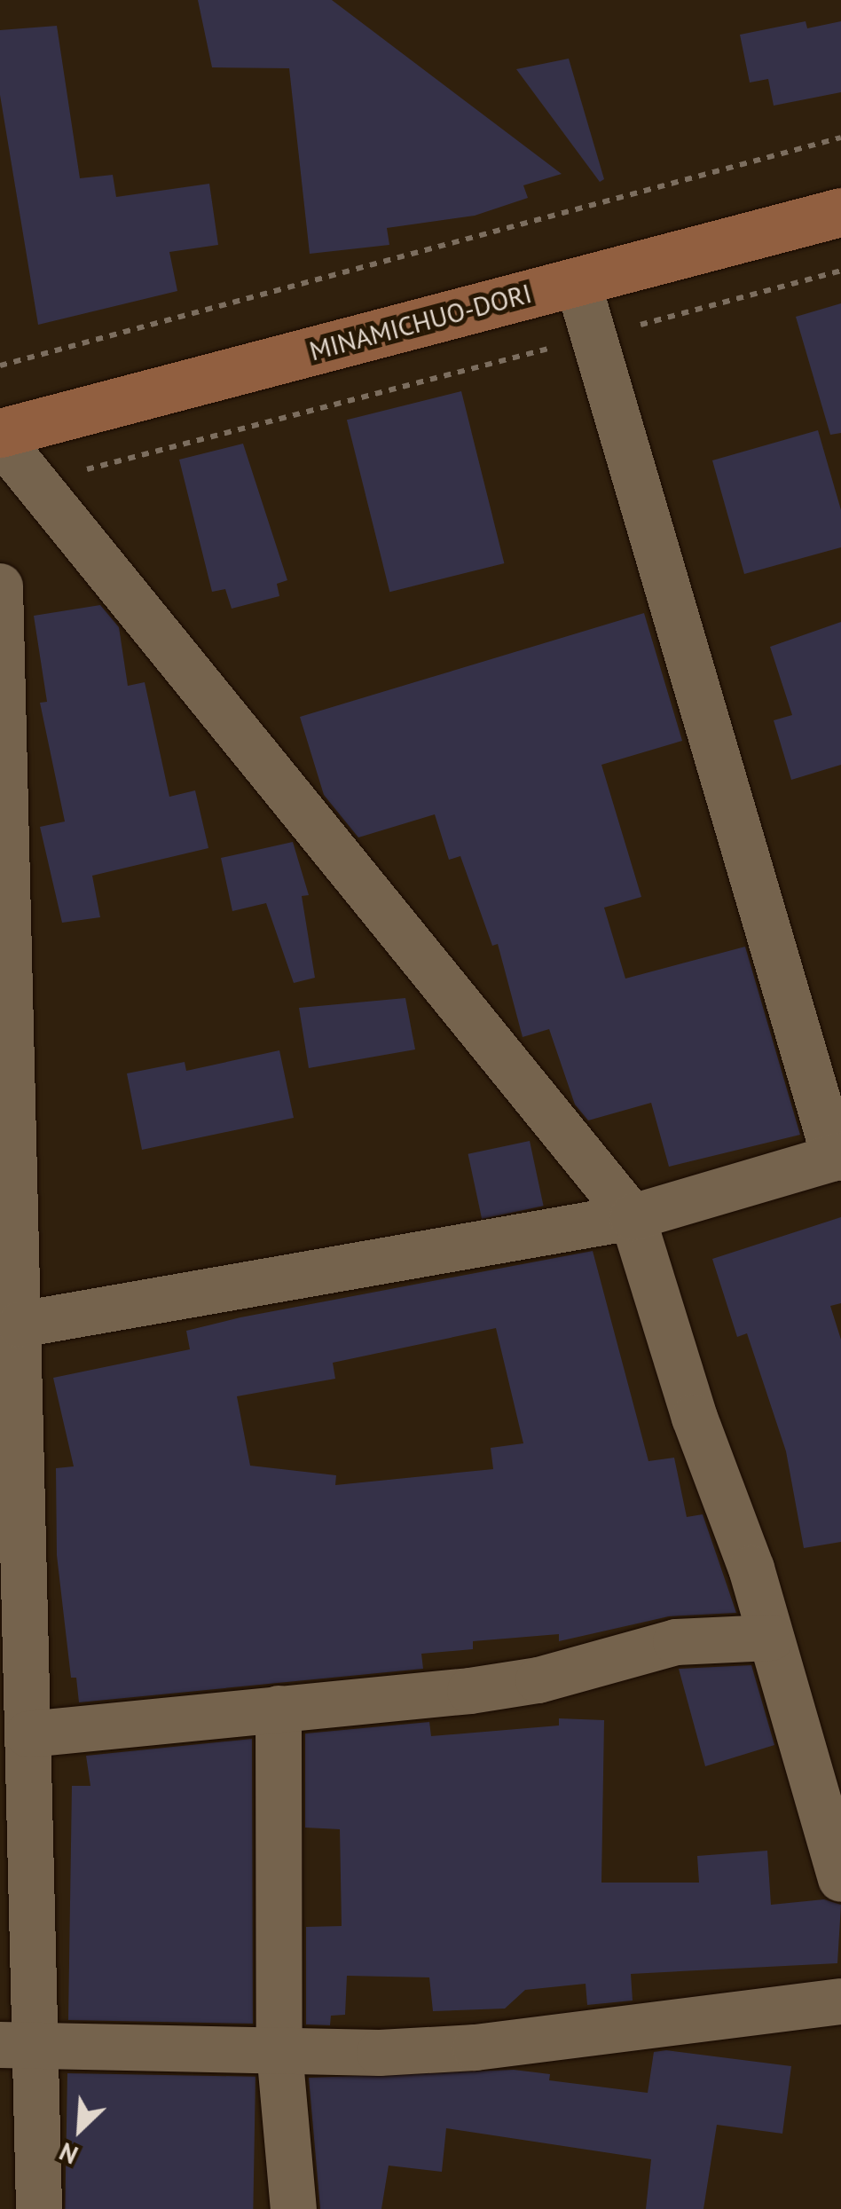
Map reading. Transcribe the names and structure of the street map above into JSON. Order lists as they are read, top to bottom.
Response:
{
  "streets": {
    "street": ["MINAMICHUO-DORI"]
  },
  "north": "bottom left"
}
